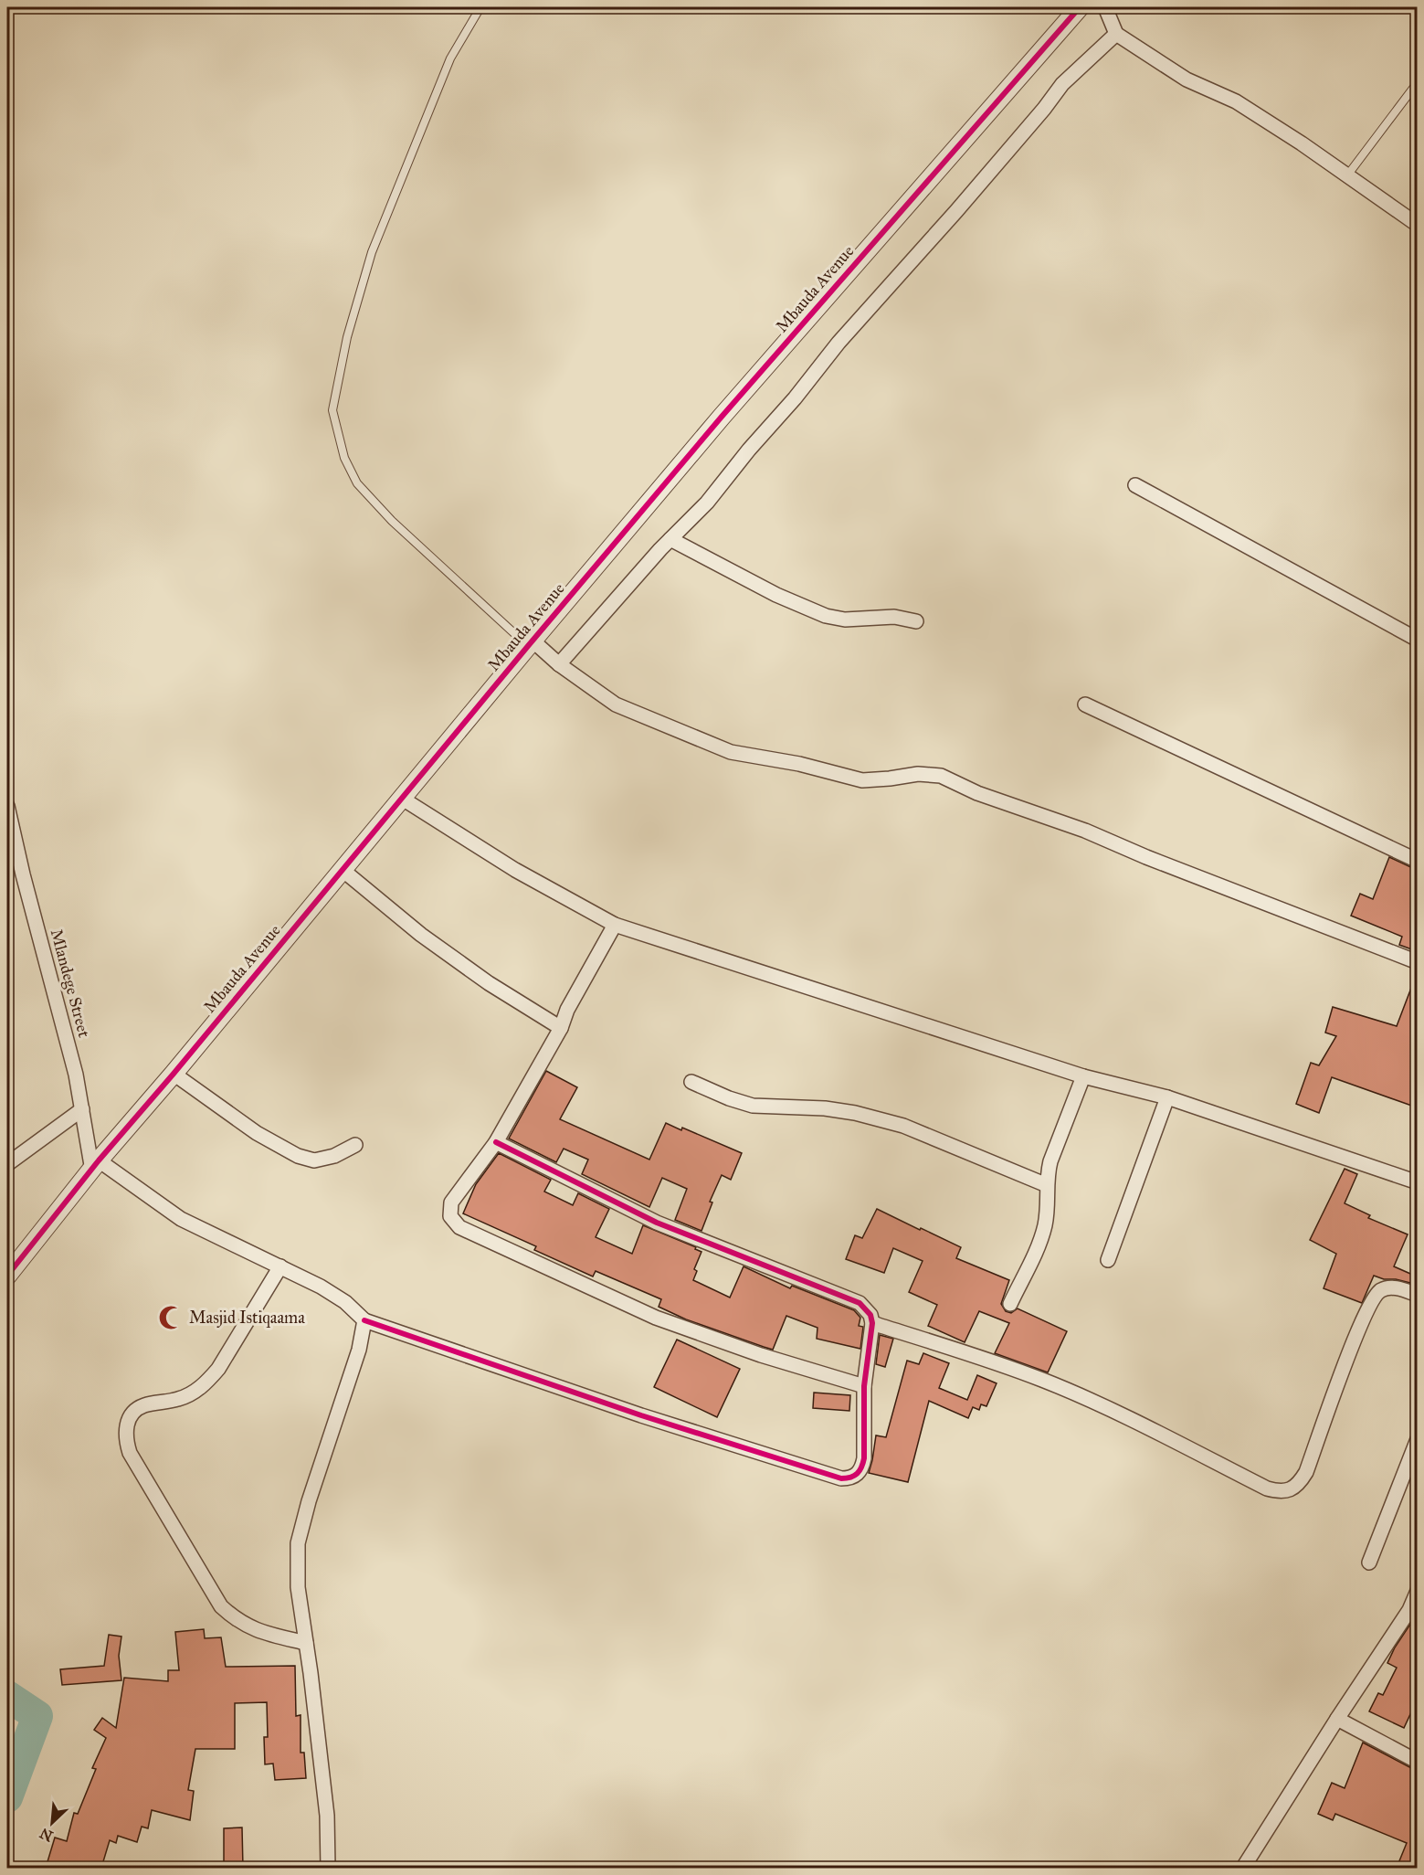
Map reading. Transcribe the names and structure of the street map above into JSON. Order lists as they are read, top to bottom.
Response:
{
  "streets": {
    "street": ["Mbauda Avenue", "Mlandege Street"]
  },
  "crossings": [
    ["Mbauda Avenue", "Mlandege Street"]
  ],
  "places": {
    "mosque": ["Masjid Istiqaama"]
  },
  "north": "bottom left"
}
